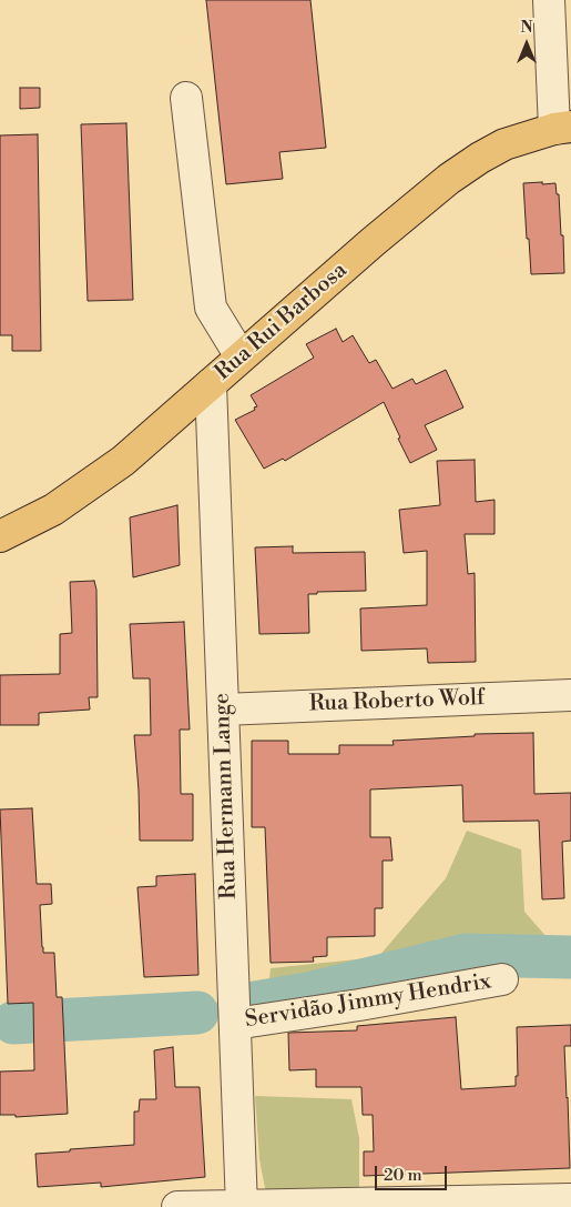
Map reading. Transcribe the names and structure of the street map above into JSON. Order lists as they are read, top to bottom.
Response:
{
  "streets": {
    "main road": ["Rua Rui Barbosa"],
    "street": ["Rua Roberto Wolf", "Rua Hermann Lange", "Servidão Jimmy Hendrix"]
  },
  "crossings": [
    ["Rua Rui Barbosa", "Rua Hermann Lange"],
    ["Rua Roberto Wolf", "Rua Hermann Lange"],
    ["Rua Hermann Lange", "Servidão Jimmy Hendrix"]
  ],
  "scale_bar": "20 m",
  "north": "top"
}
